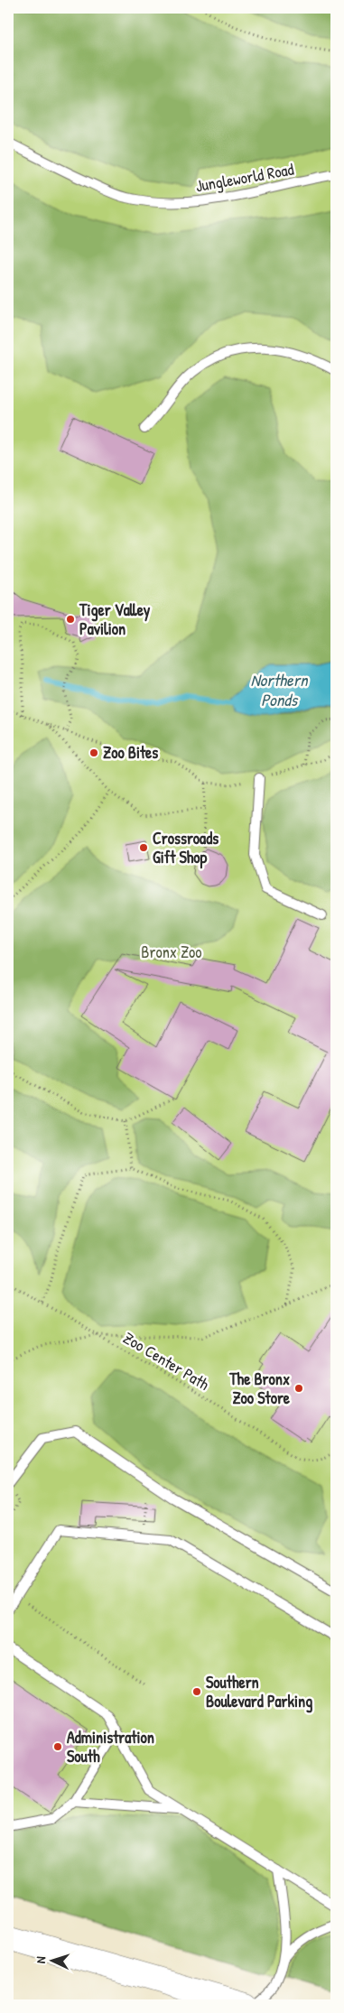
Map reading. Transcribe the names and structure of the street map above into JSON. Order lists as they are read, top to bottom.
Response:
{
  "streets": {
    "lane": ["Jungleworld Road"],
    "path": ["Zoo Center Path"]
  },
  "water": ["Northern Ponds"],
  "parks": ["Bronx Zoo"],
  "places": [
    "Tiger Valley Pavilion",
    "Zoo Bites",
    "Crossroads Gift Shop",
    "The Bronx Zoo Store",
    "Southern Boulevard Parking",
    "Administration South"
  ],
  "north": "left"
}
